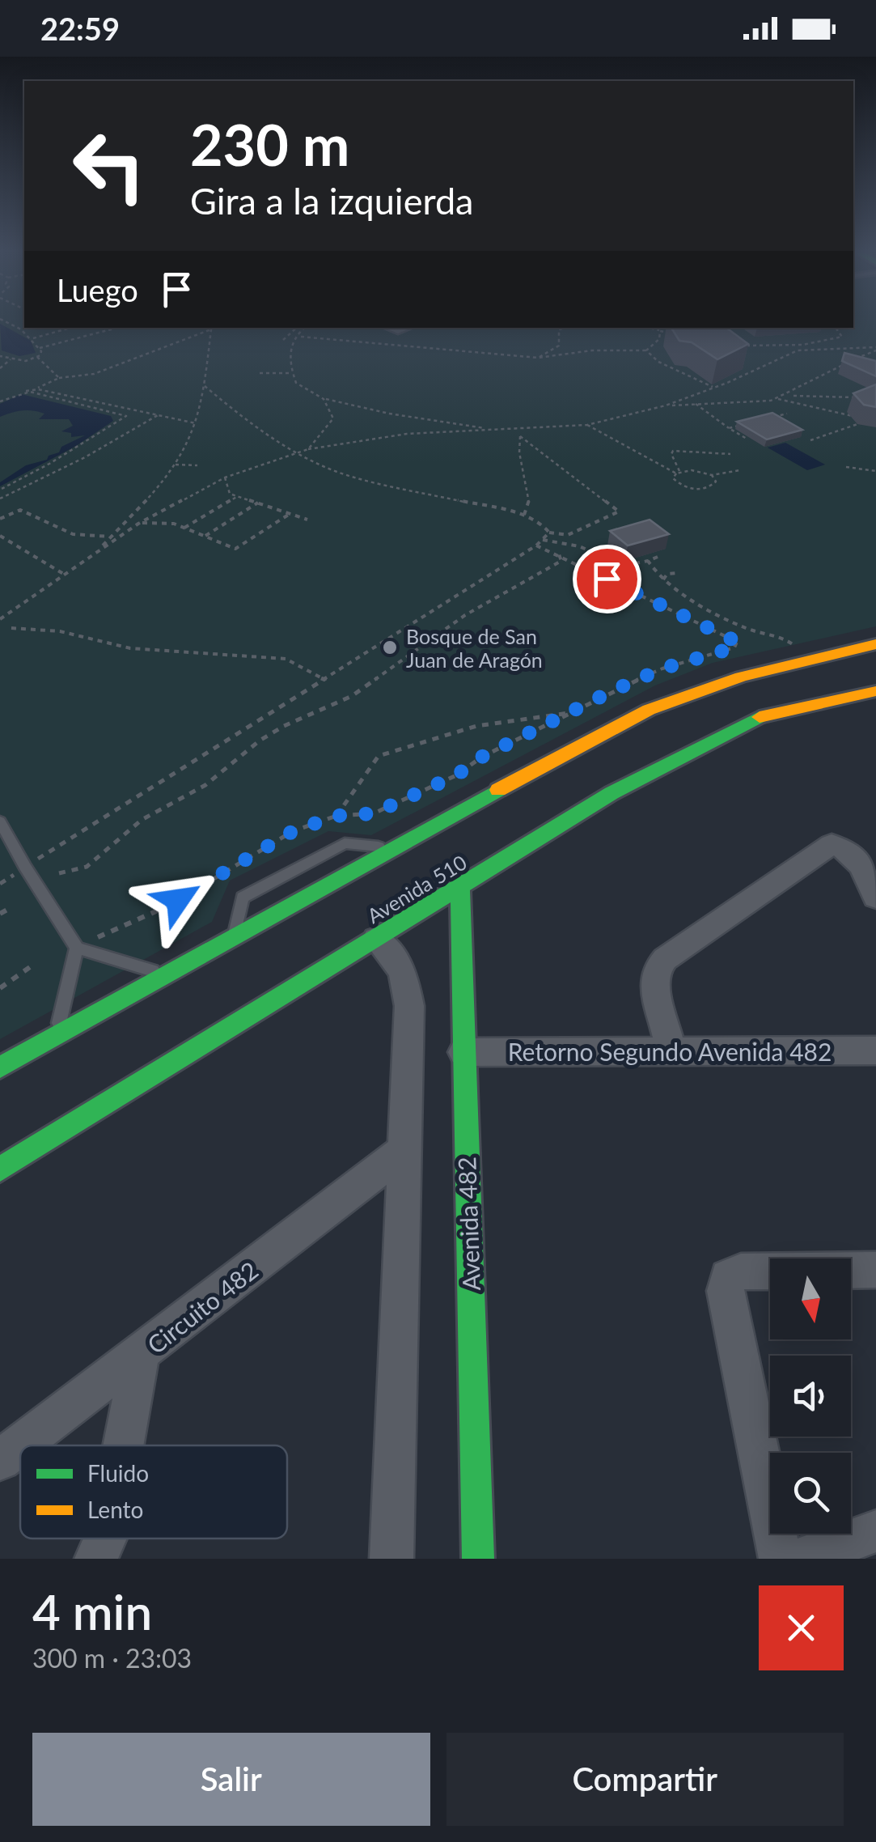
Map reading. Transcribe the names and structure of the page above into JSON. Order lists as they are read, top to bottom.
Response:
{
  "streets": {
    "main road": ["Avenida 510", "Avenida 482"],
    "street": ["Retorno Segundo Avenida 482", "Circuito 482"]
  },
  "crossings": [
    ["Avenida 510", "Avenida 482"],
    ["Retorno Segundo Avenida 482", "Avenida 482"]
  ],
  "places": ["Bosque de San Juan de Aragón"],
  "legend": ["Fluido", "Lento"],
  "north": "bottom",
  "page": {
    "status": "22:59",
    "turn": ["230 m", "Gira a la izquierda"],
    "then": "Luego",
    "heading": ["4 min", "300 m · 23:03"],
    "buttons": ["Salir", "Compartir"]
  }
}
